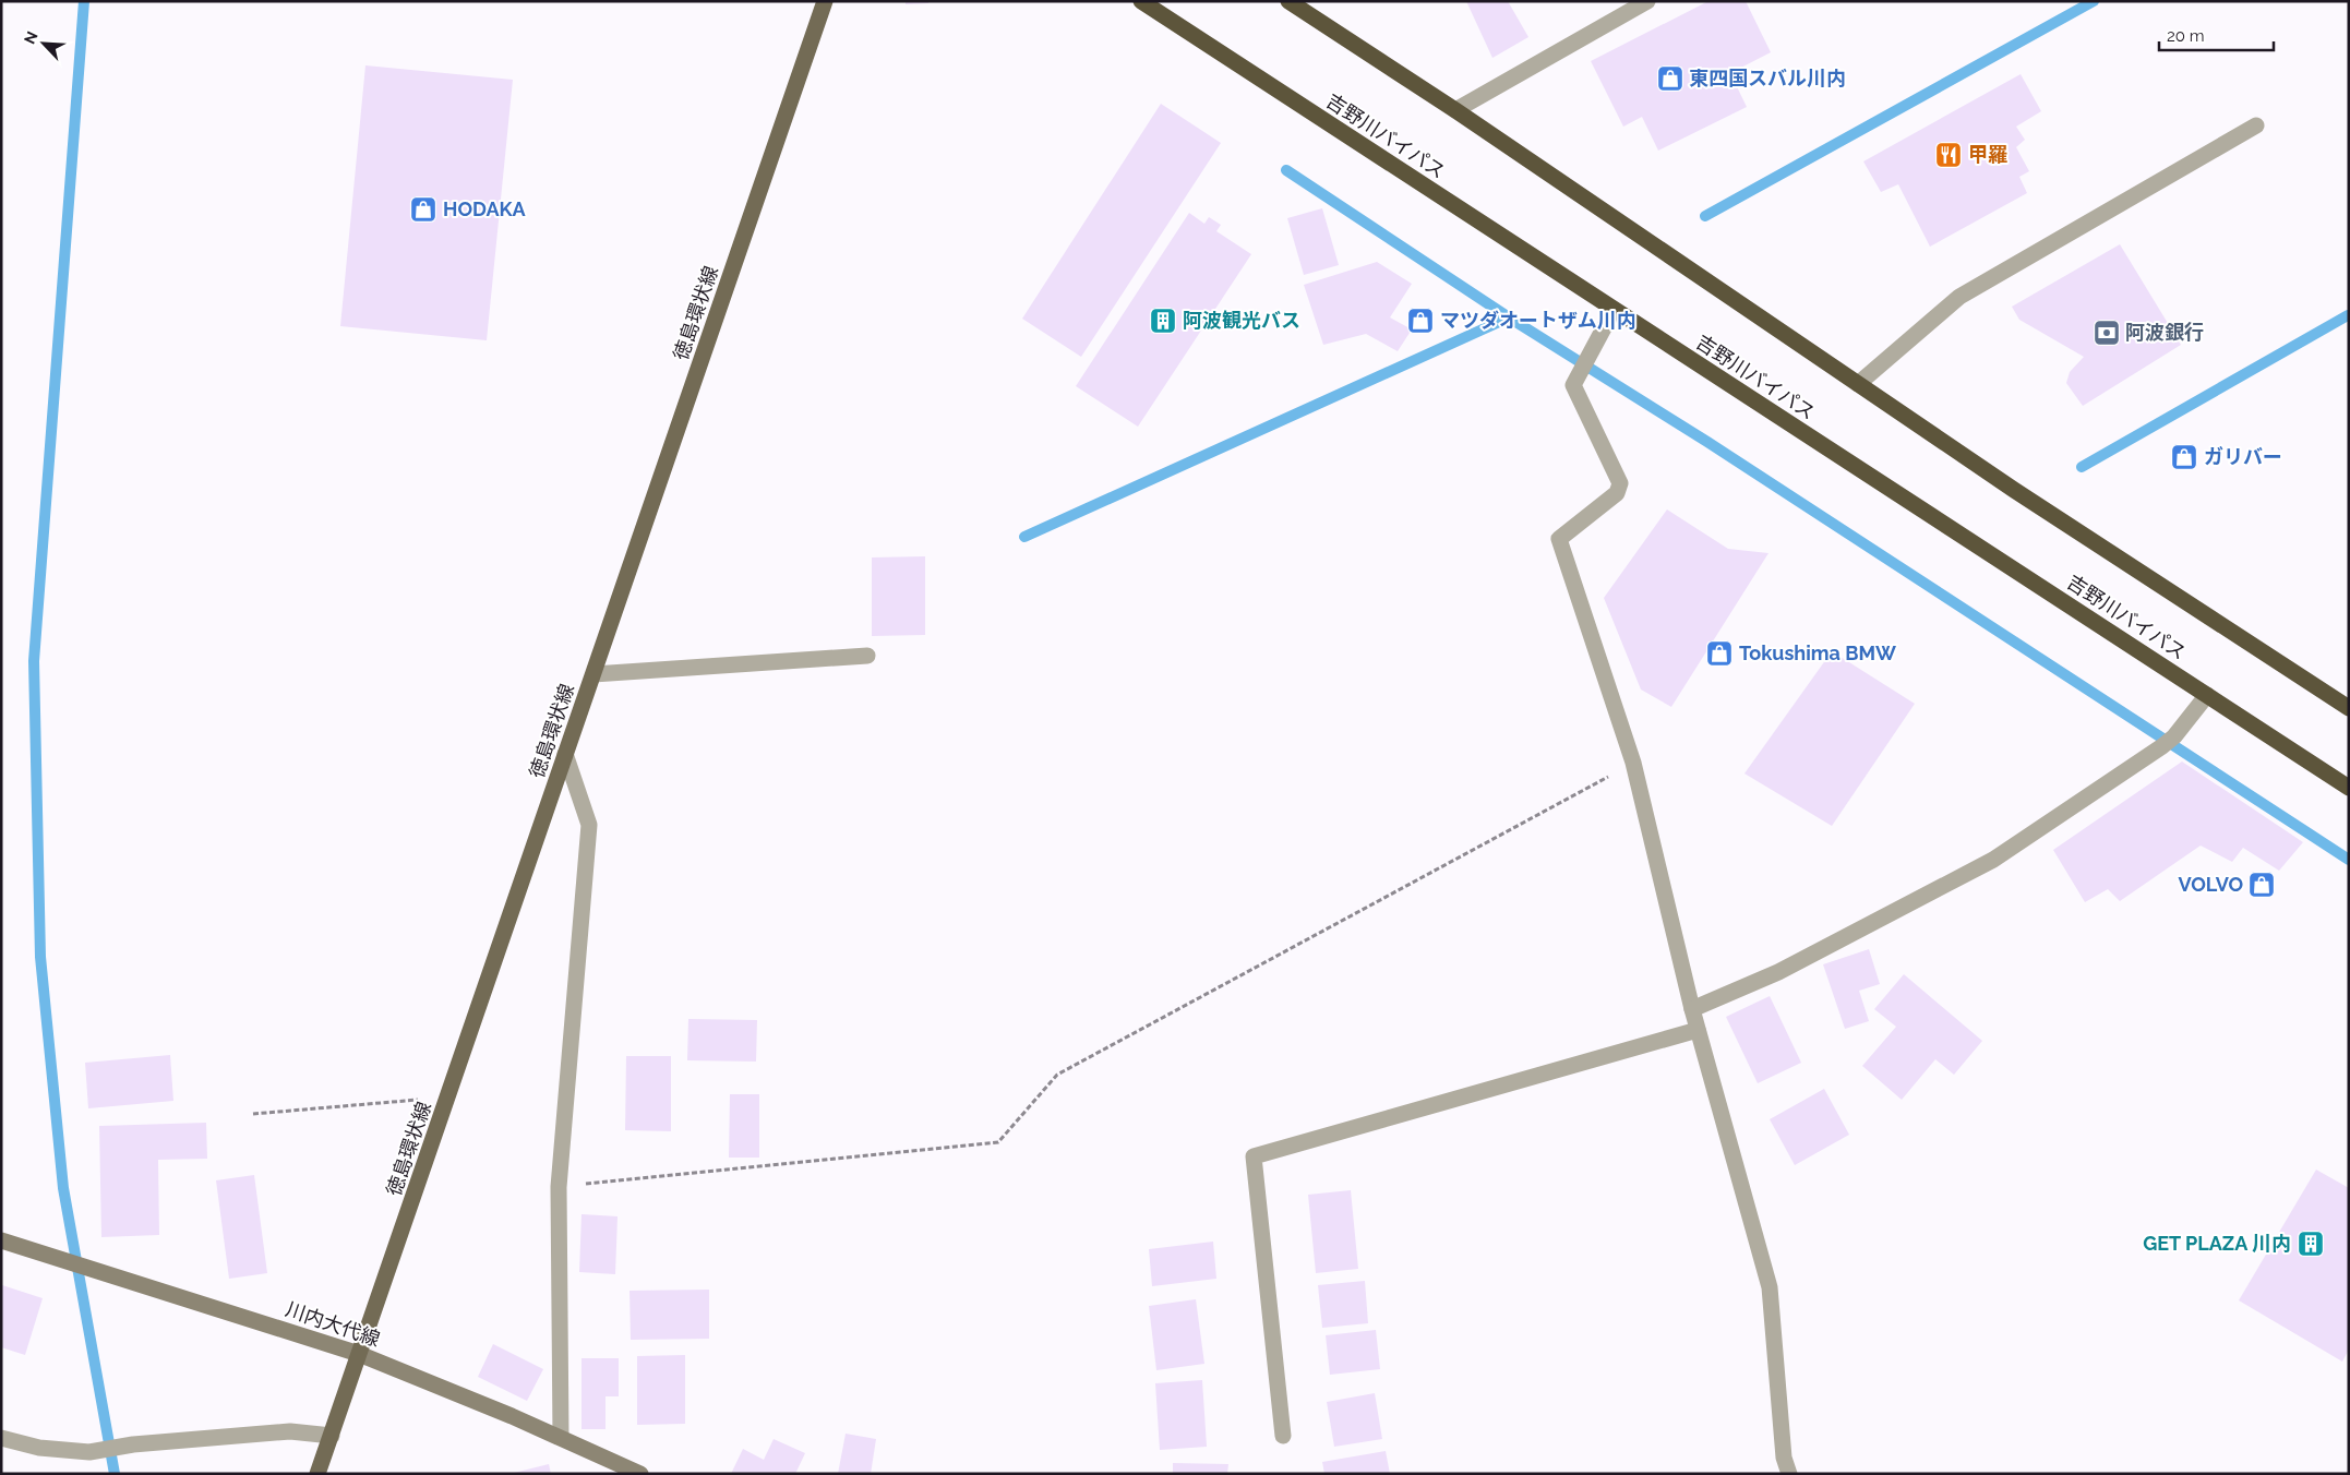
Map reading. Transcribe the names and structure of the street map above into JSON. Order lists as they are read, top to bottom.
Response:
{
  "streets": {
    "highway": ["吉野川バイパス"],
    "main road": ["徳島環状線", "川内大代線"]
  },
  "crossings": [
    ["徳島環状線", "川内大代線"]
  ],
  "places": {
    "shop": [
      "東四国スバル川内",
      "HODAKA",
      "マツダオートザム川内",
      "ガリバー",
      "Tokushima BMW",
      "VOLVO"
    ],
    "restaurant": ["甲羅"],
    "building": ["阿波観光バス", "GET PLAZA 川内"],
    "bank": ["阿波銀行"]
  },
  "scale_bar": "20 m",
  "north": "top left"
}
